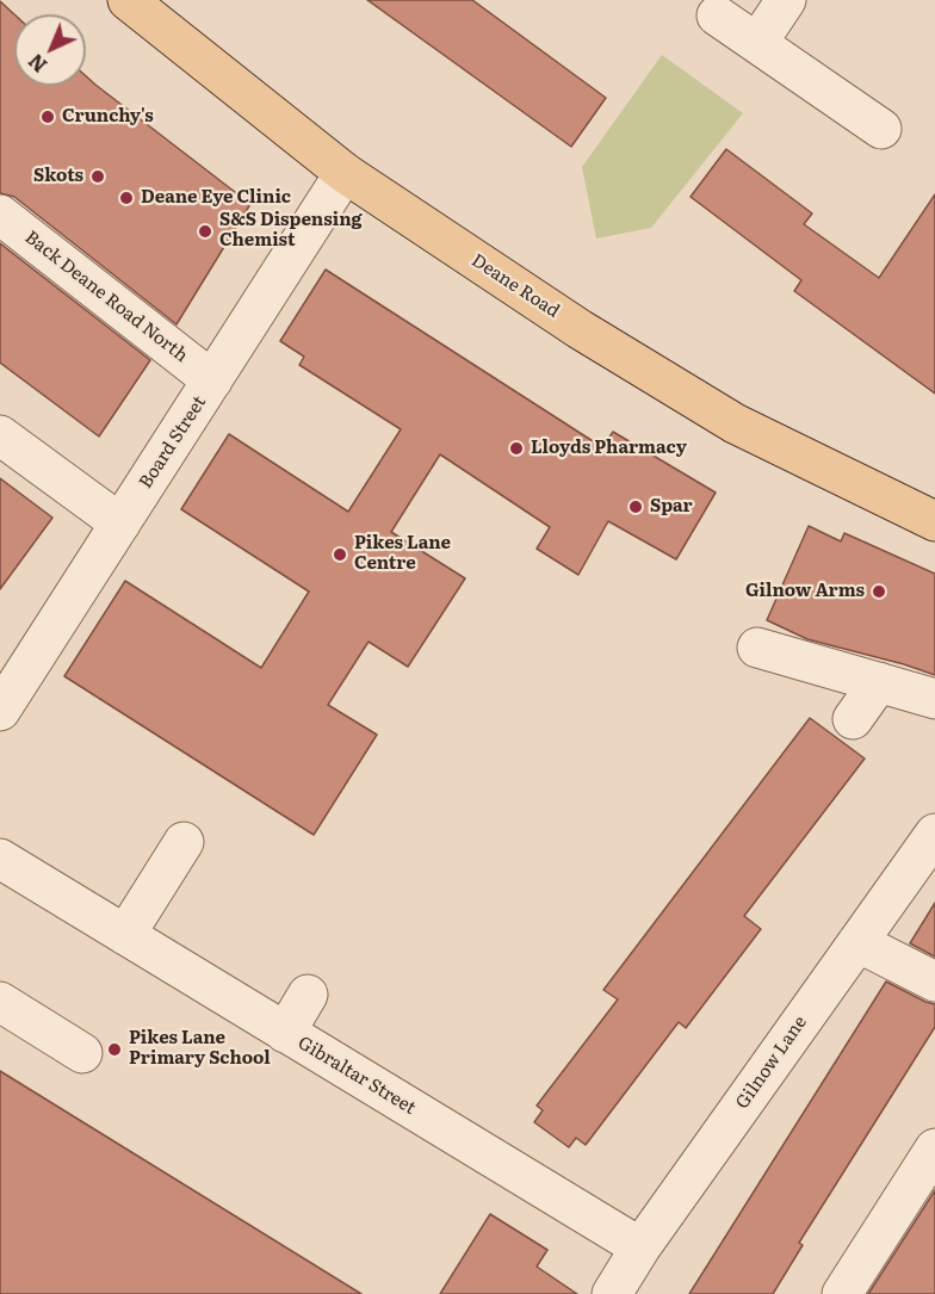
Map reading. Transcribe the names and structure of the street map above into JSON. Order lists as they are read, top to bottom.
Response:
{
  "streets": {
    "main road": ["Deane Road"],
    "street": [
      "Back Deane Road North",
      "Board Street",
      "Gilnow Lane",
      "Gibraltar Street"
    ]
  },
  "crossings": [
    ["Deane Road", "Board Street"],
    ["Back Deane Road North", "Board Street"],
    ["Gilnow Lane", "Gibraltar Street"]
  ],
  "places": [
    "Crunchy's",
    "Skots",
    "Deane Eye Clinic",
    "S&S Dispensing Chemist",
    "Lloyds Pharmacy",
    "Spar",
    "Pikes Lane Centre",
    "Gilnow Arms",
    "Pikes Lane Primary School"
  ],
  "north": "bottom left"
}
